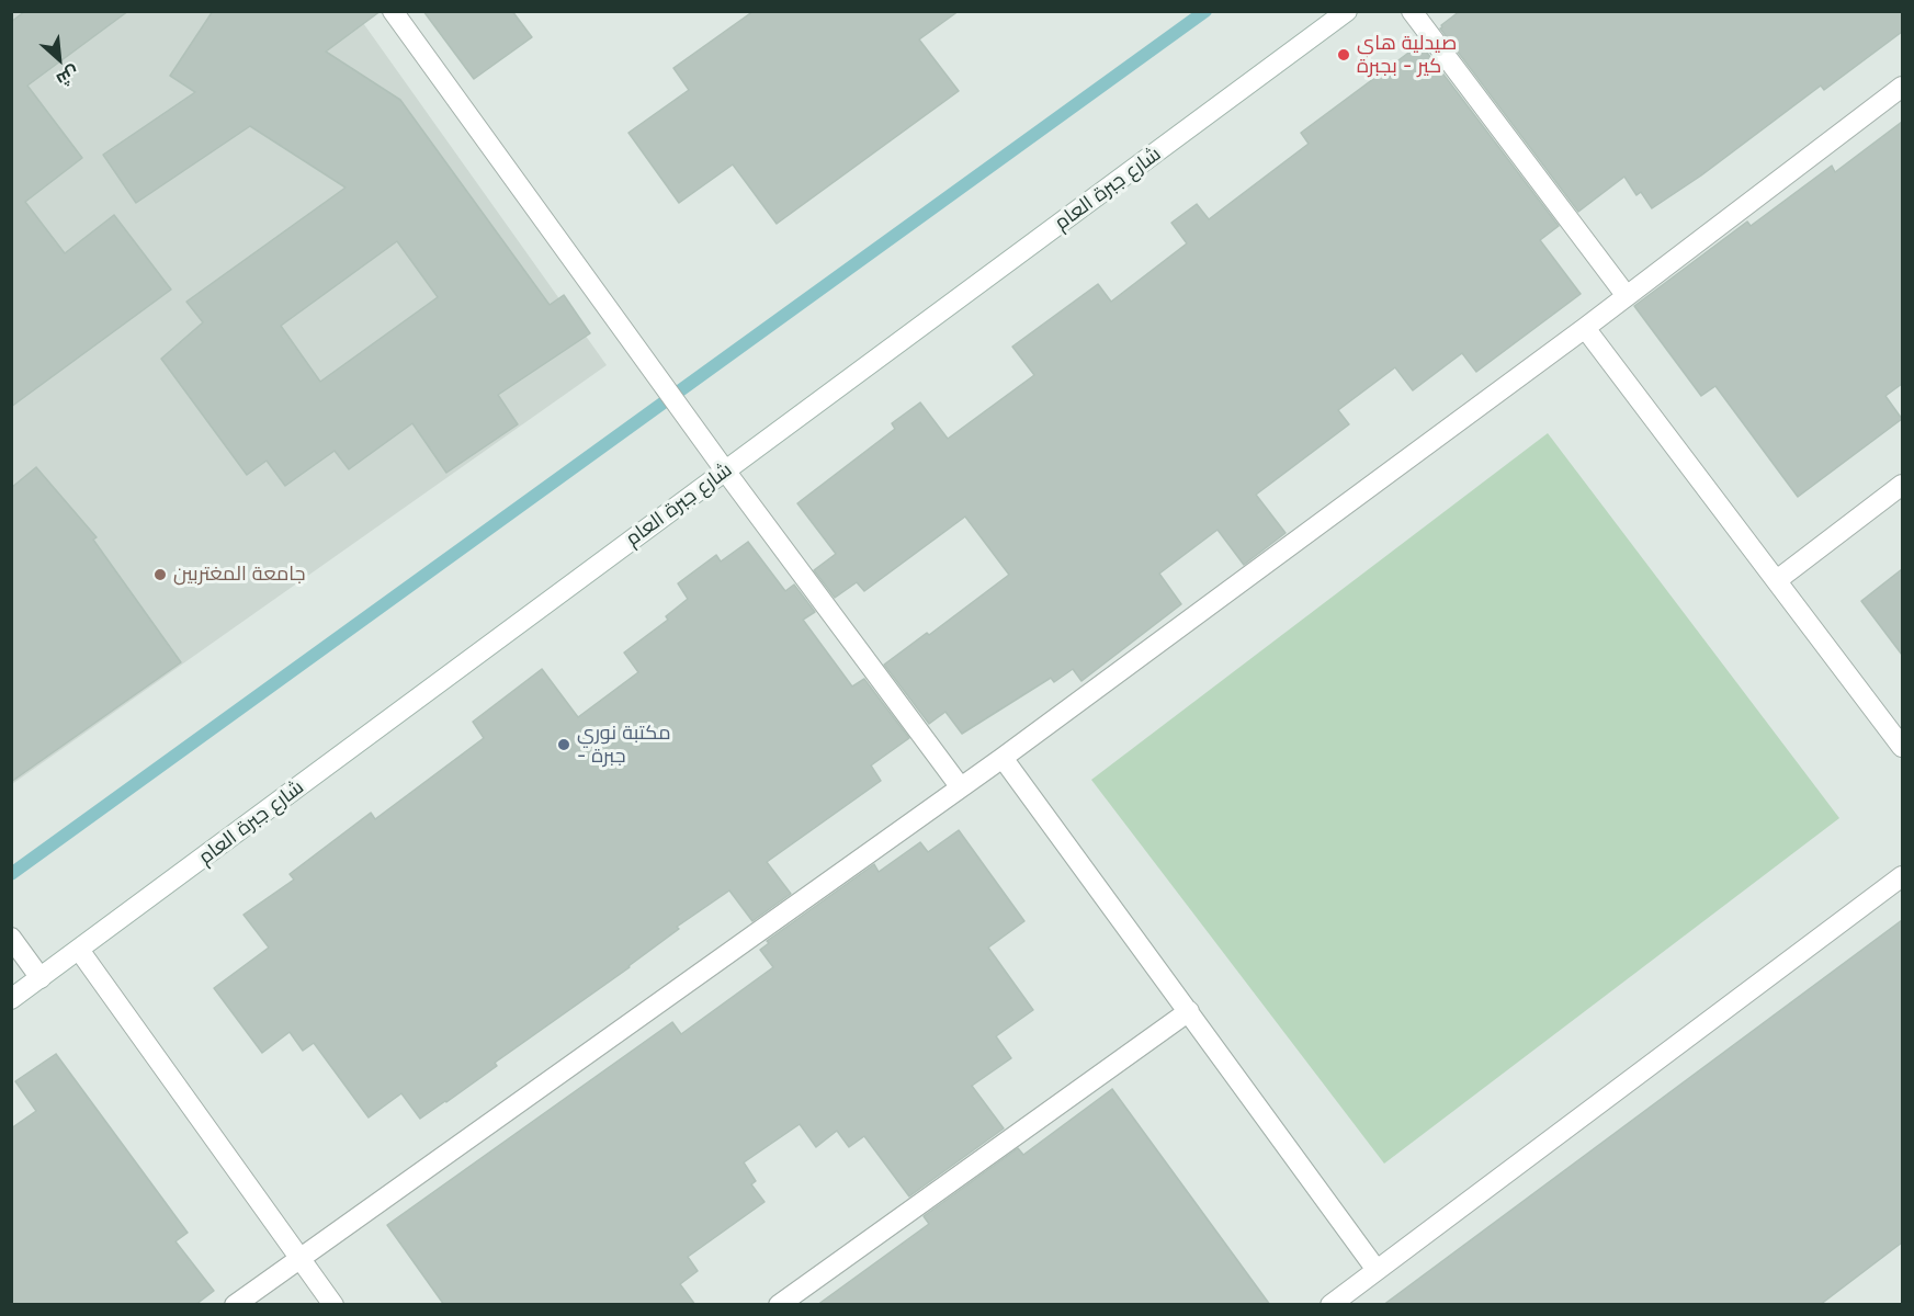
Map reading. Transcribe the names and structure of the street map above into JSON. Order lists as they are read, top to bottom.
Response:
{
  "streets": {
    "street": ["شارع جبرة العام"]
  },
  "places": ["صيدلية هاي كير - بجبرة", "جامعة المغتربين", "مكتبة نوري - جبرة"],
  "north": "bottom right"
}
